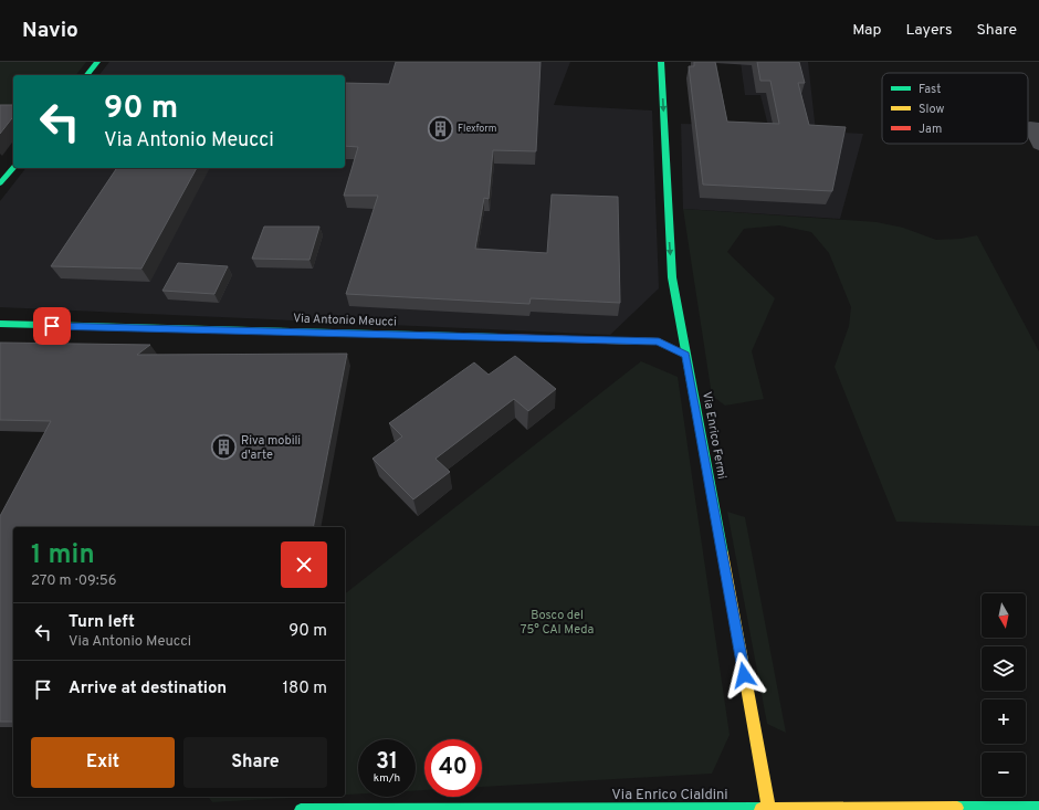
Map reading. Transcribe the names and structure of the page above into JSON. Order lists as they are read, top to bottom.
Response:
{
  "streets": {
    "street": ["Via Antonio Meucci", "Via Enrico Fermi", "Via Enrico Cialdini"]
  },
  "crossings": [
    ["Via Antonio Meucci", "Via Enrico Fermi"],
    ["Via Enrico Fermi", "Via Enrico Cialdini"]
  ],
  "one_way": ["Via Enrico Fermi"],
  "parks": ["Bosco del 75° CAI Meda"],
  "places": {
    "building": ["Flexform", "Riva mobili d'arte"]
  },
  "legend": ["Fast", "Slow", "Jam"],
  "north": "bottom",
  "page": {
    "header": "Navio",
    "nav": ["Map", "Layers", "Share"],
    "turn": ["90 m", "Via Antonio Meucci"],
    "heading": ["1 min", "270 m · 09:56"],
    "map_buttons": ["+", "−"],
    "list": [
      {
        "name": "Turn left",
        "note": "Via Antonio Meucci",
        "value": "90 m"
      },
      {
        "name": "Arrive at destination",
        "value": "180 m"
      }
    ],
    "buttons": ["Exit", "Share"],
    "speed": "31 km/h",
    "limit": "40"
  }
}
